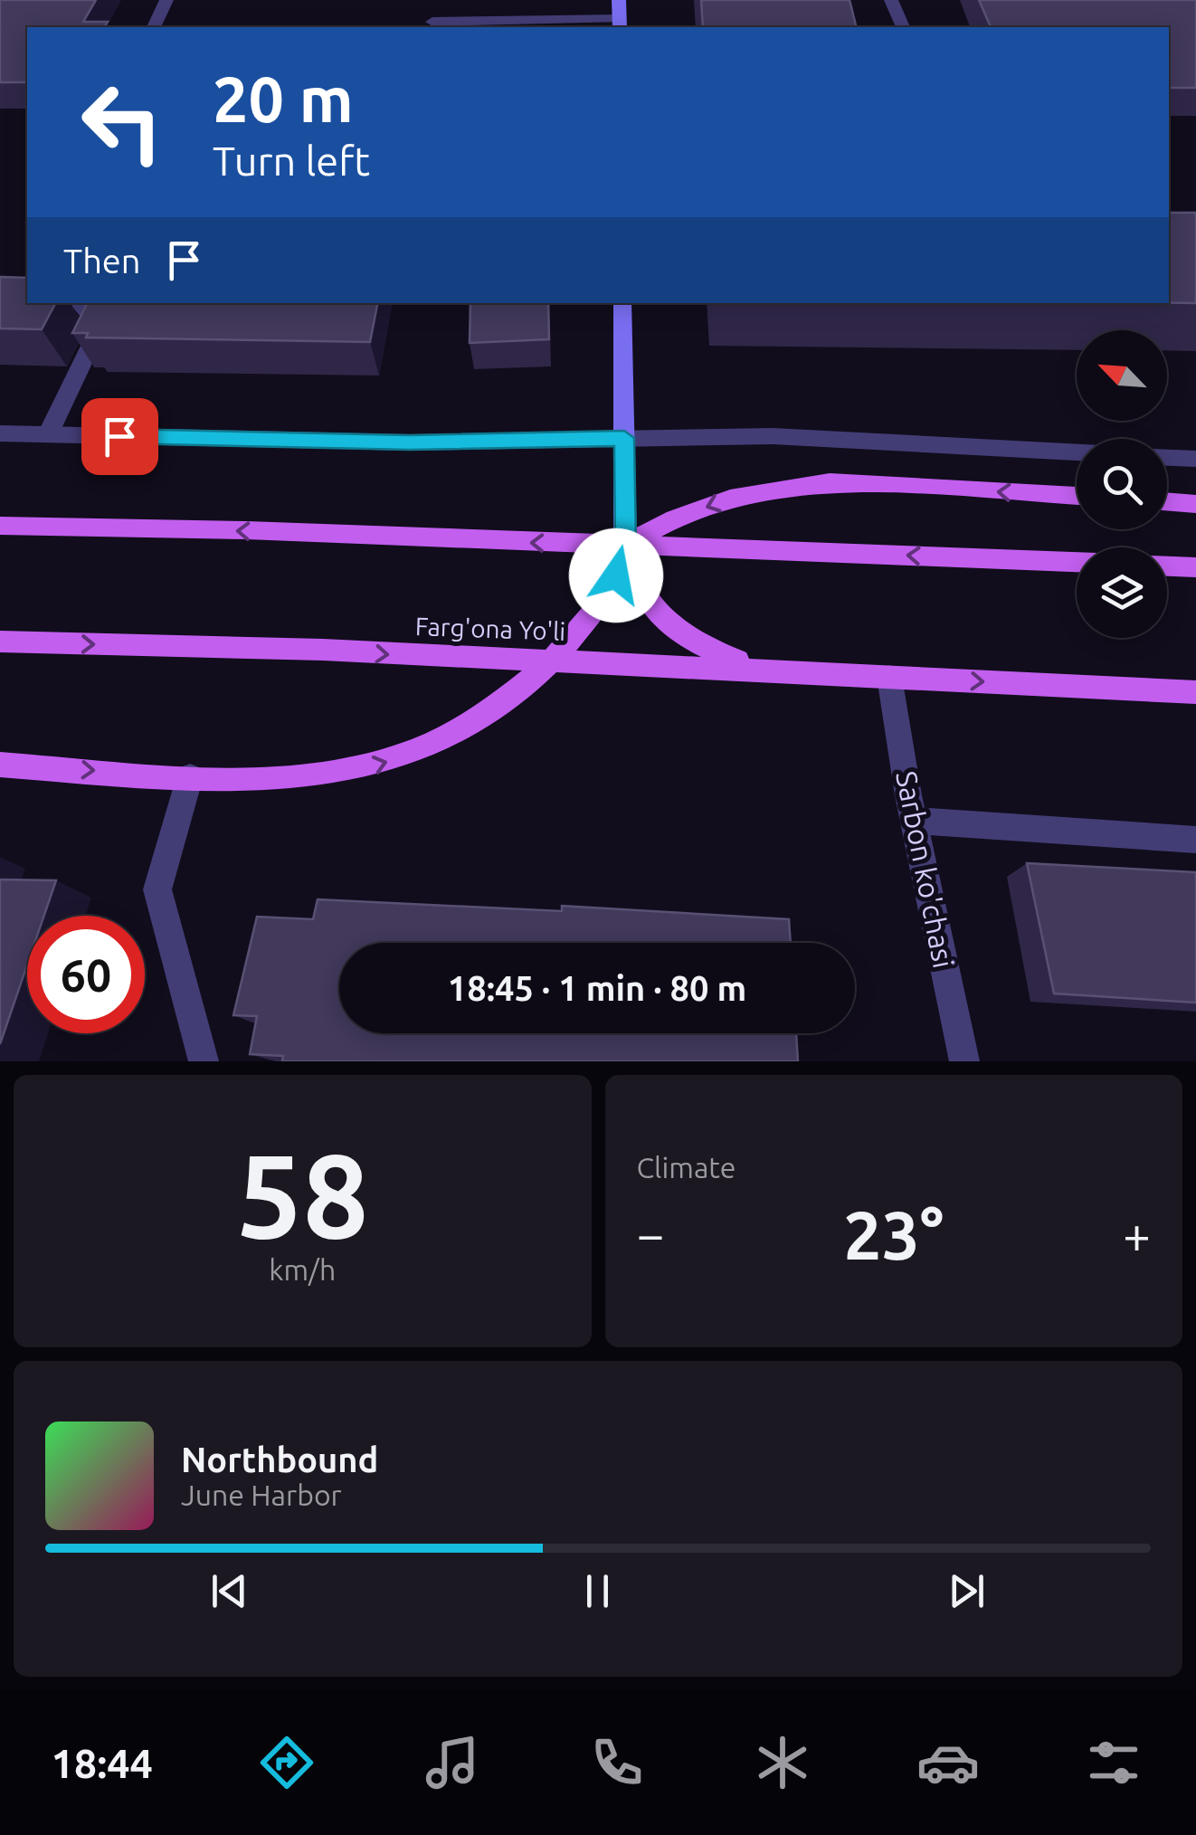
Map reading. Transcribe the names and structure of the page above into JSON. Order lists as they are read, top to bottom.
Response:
{
  "streets": {
    "main road": ["Farg'ona Yo'li"],
    "street": ["Sarbon ko'chasi"]
  },
  "crossings": [
    ["Farg'ona Yo'li", "Sarbon ko'chasi"]
  ],
  "north": "top left",
  "page": {
    "turn": ["20 m", "Turn left"],
    "then": "Then",
    "limit": "60",
    "trip": "18:45 · 1 min · 80 m",
    "tile": [
      ["58", "km/h"],
      "Climate"
    ],
    "heat": ["−", "23°", "+"],
    "song": ["Northbound", "June Harbor"],
    "tabs": "18:44"
  }
}
